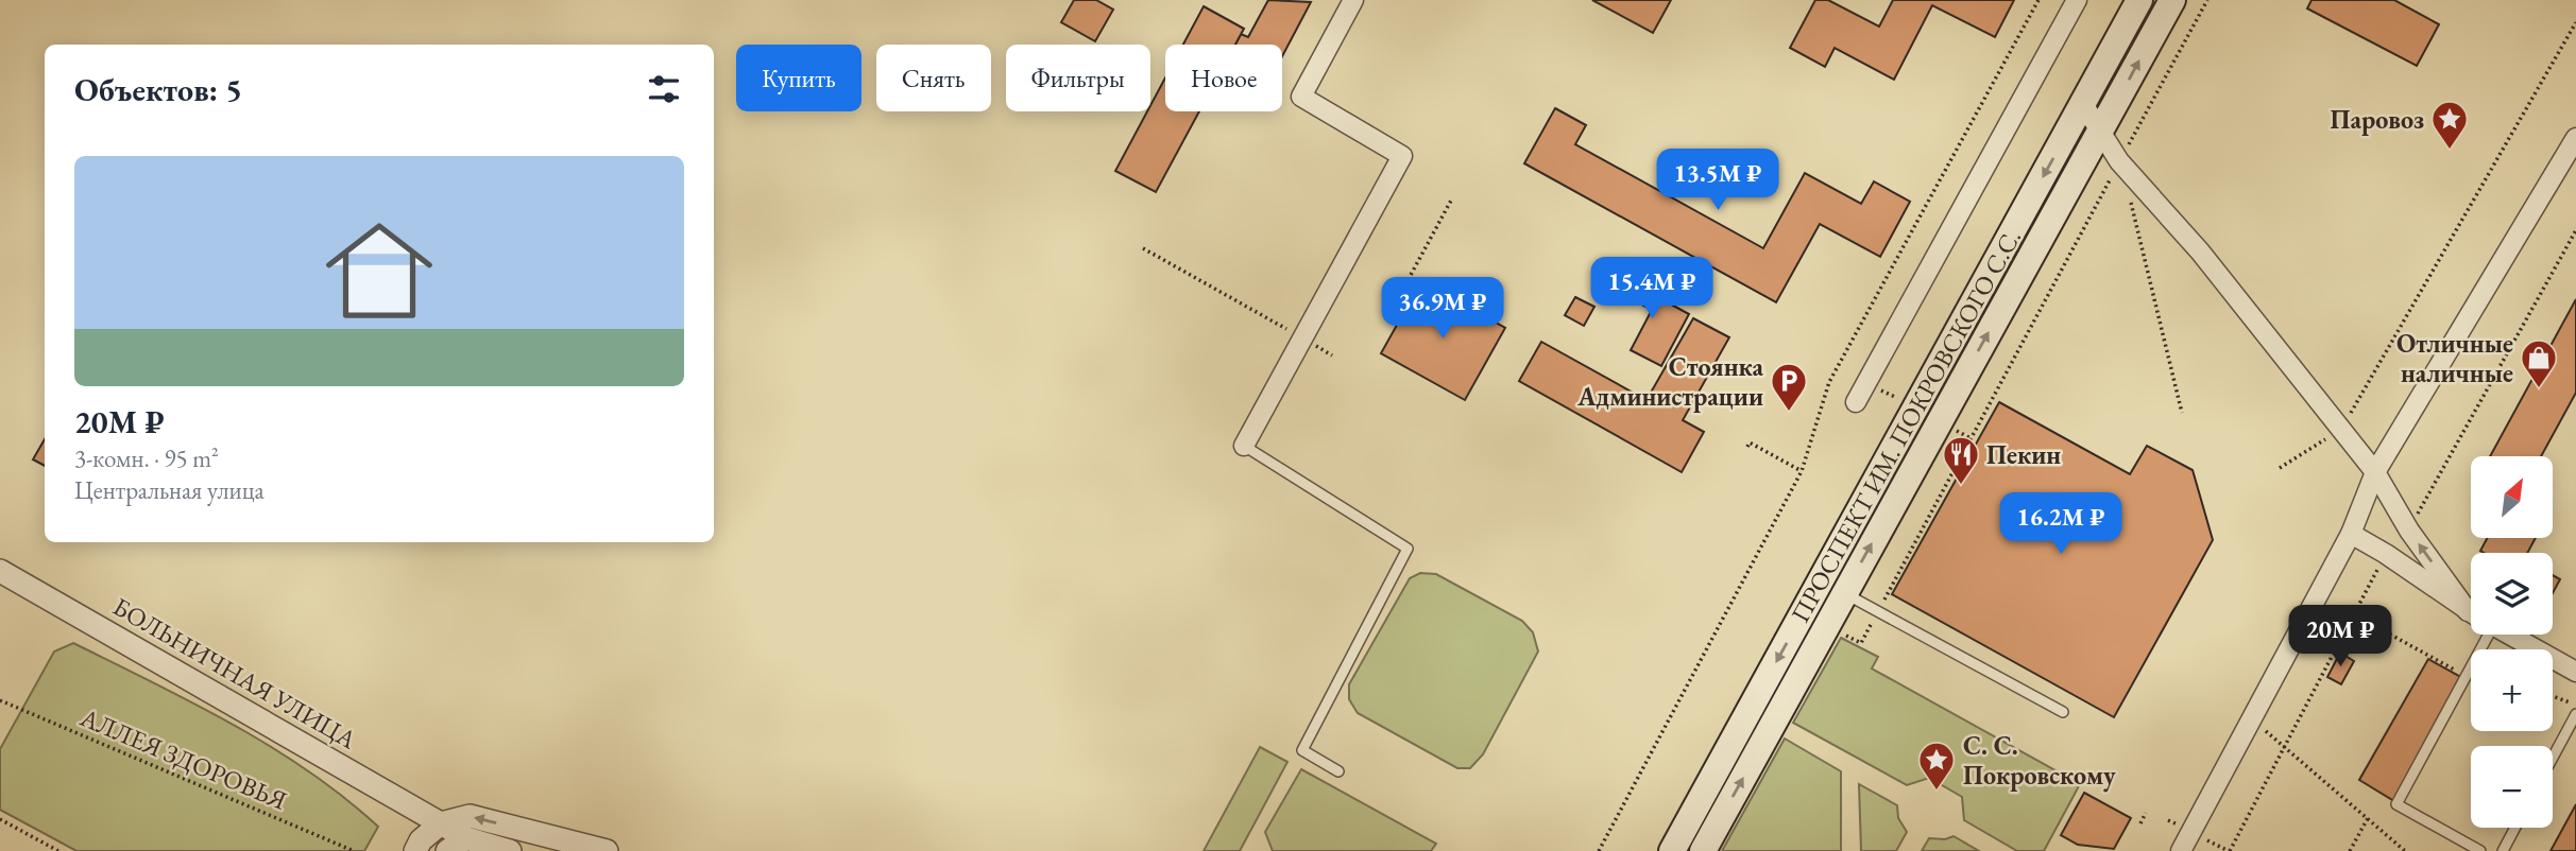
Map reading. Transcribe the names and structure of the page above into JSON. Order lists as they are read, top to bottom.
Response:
{
  "streets": {
    "main road": ["ПРОСПЕКТ ИМ. ПОКРОВСКОГО С.С."],
    "street": ["БОЛЬНИЧНАЯ УЛИЦА"],
    "path": ["АЛЛЕЯ ЗДОРОВЬЯ"]
  },
  "places": {
    "place": ["Паровоз", "С. С. Покровскому"],
    "shop": ["Отличные наличные"],
    "parking": ["Стоянка Администрации"],
    "restaurant": ["Пекин"]
  },
  "north": "top right",
  "page": {
    "chip": [
      "Купить",
      "Снять",
      "Фильтры",
      "Новое"
    ],
    "heading": "Объектов: 5",
    "list": [
      {
        "name": "20M ₽",
        "note": "3-комн. · 95 m² · Центральная улица"
      }
    ],
    "price": [
      "13.5M ₽",
      "15.4M ₽",
      "36.9M ₽",
      "16.2M ₽",
      "20M ₽"
    ],
    "map_buttons": ["+", "−"]
  }
}
